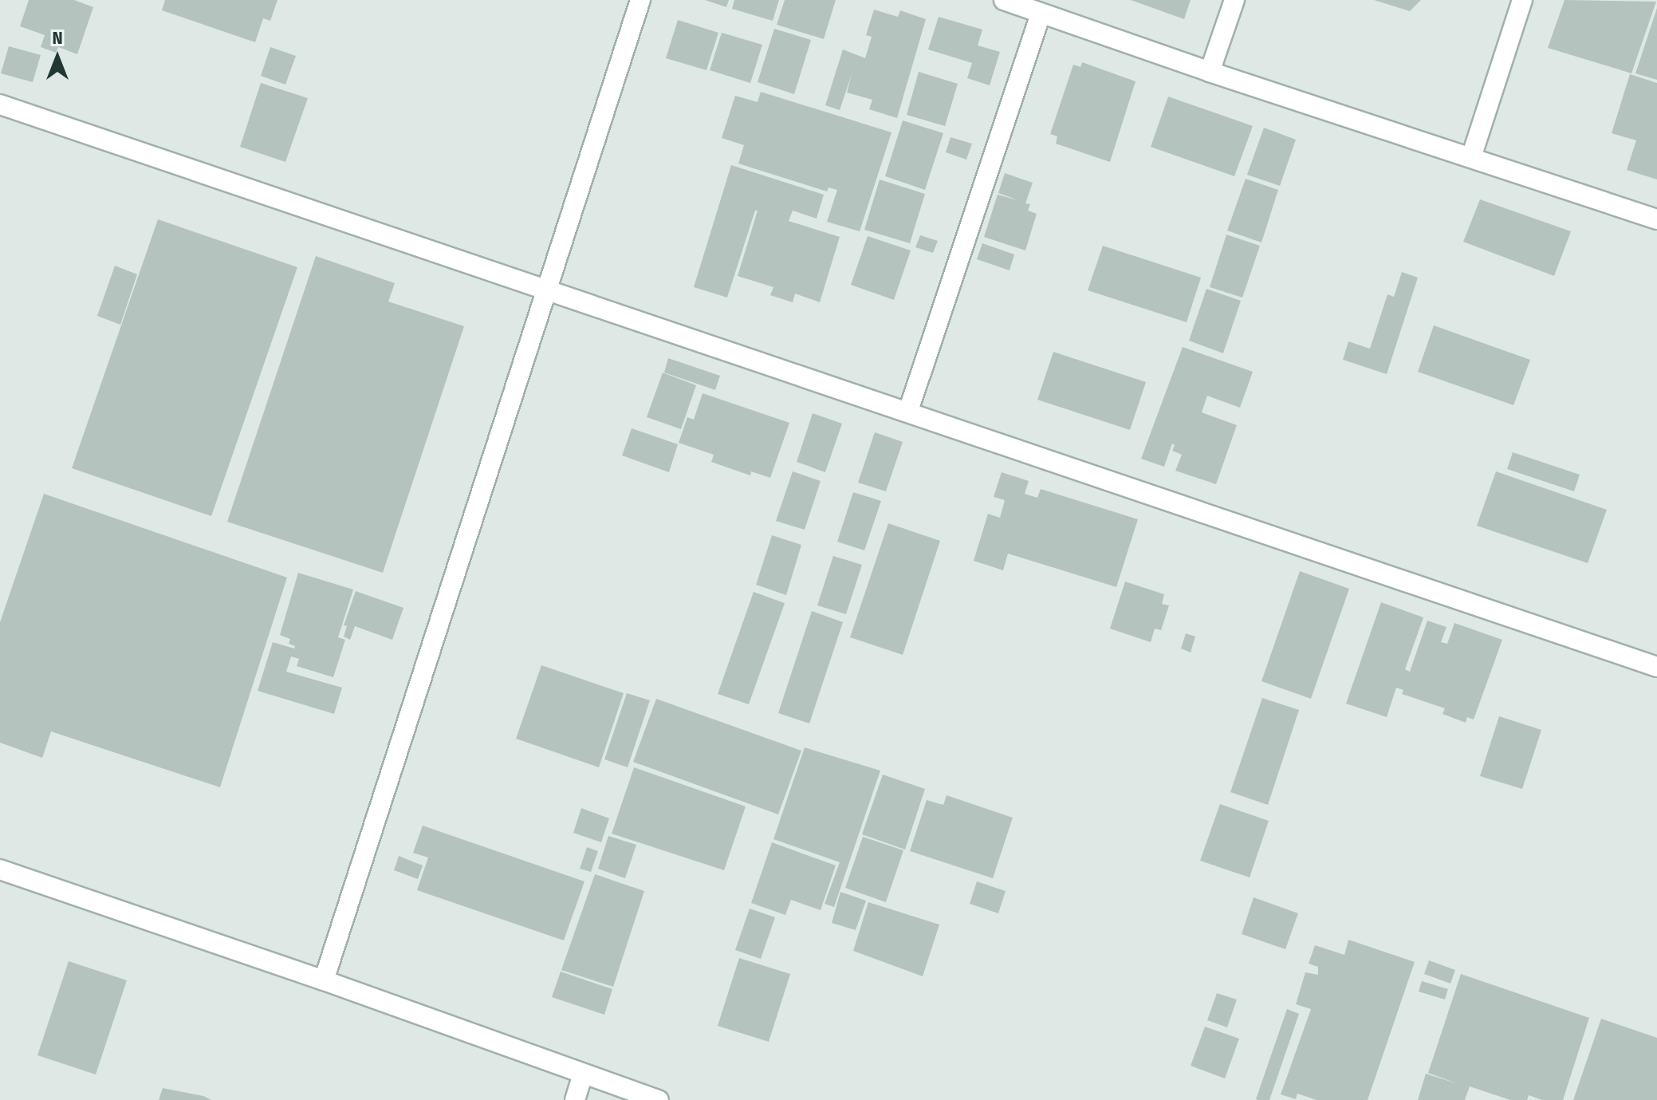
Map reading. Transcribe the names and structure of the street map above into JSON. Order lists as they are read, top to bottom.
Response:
{
  "north": "top"
}
